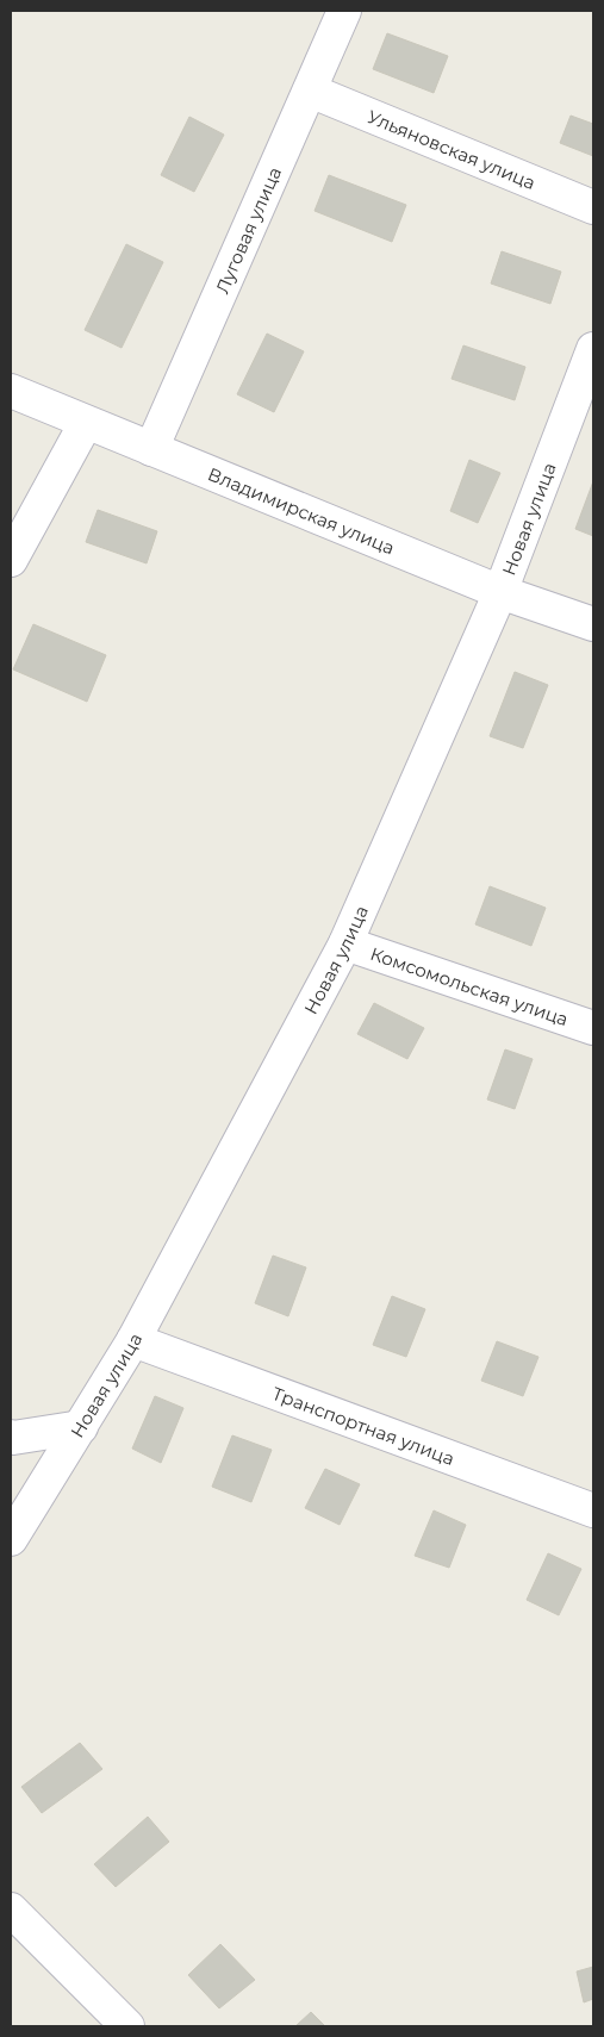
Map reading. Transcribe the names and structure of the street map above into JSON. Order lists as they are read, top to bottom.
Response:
{
  "streets": {
    "street": [
      "Ульяновская улица",
      "Луговая улица",
      "Владимирская улица",
      "Новая улица",
      "Комсомольская улица",
      "Транспортная улица"
    ]
  },
  "crossings": [
    ["Ульяновская улица", "Луговая улица"],
    ["Луговая улица", "Владимирская улица"],
    ["Владимирская улица", "Новая улица"],
    ["Новая улица", "Комсомольская улица"],
    ["Новая улица", "Транспортная улица"]
  ]
}
